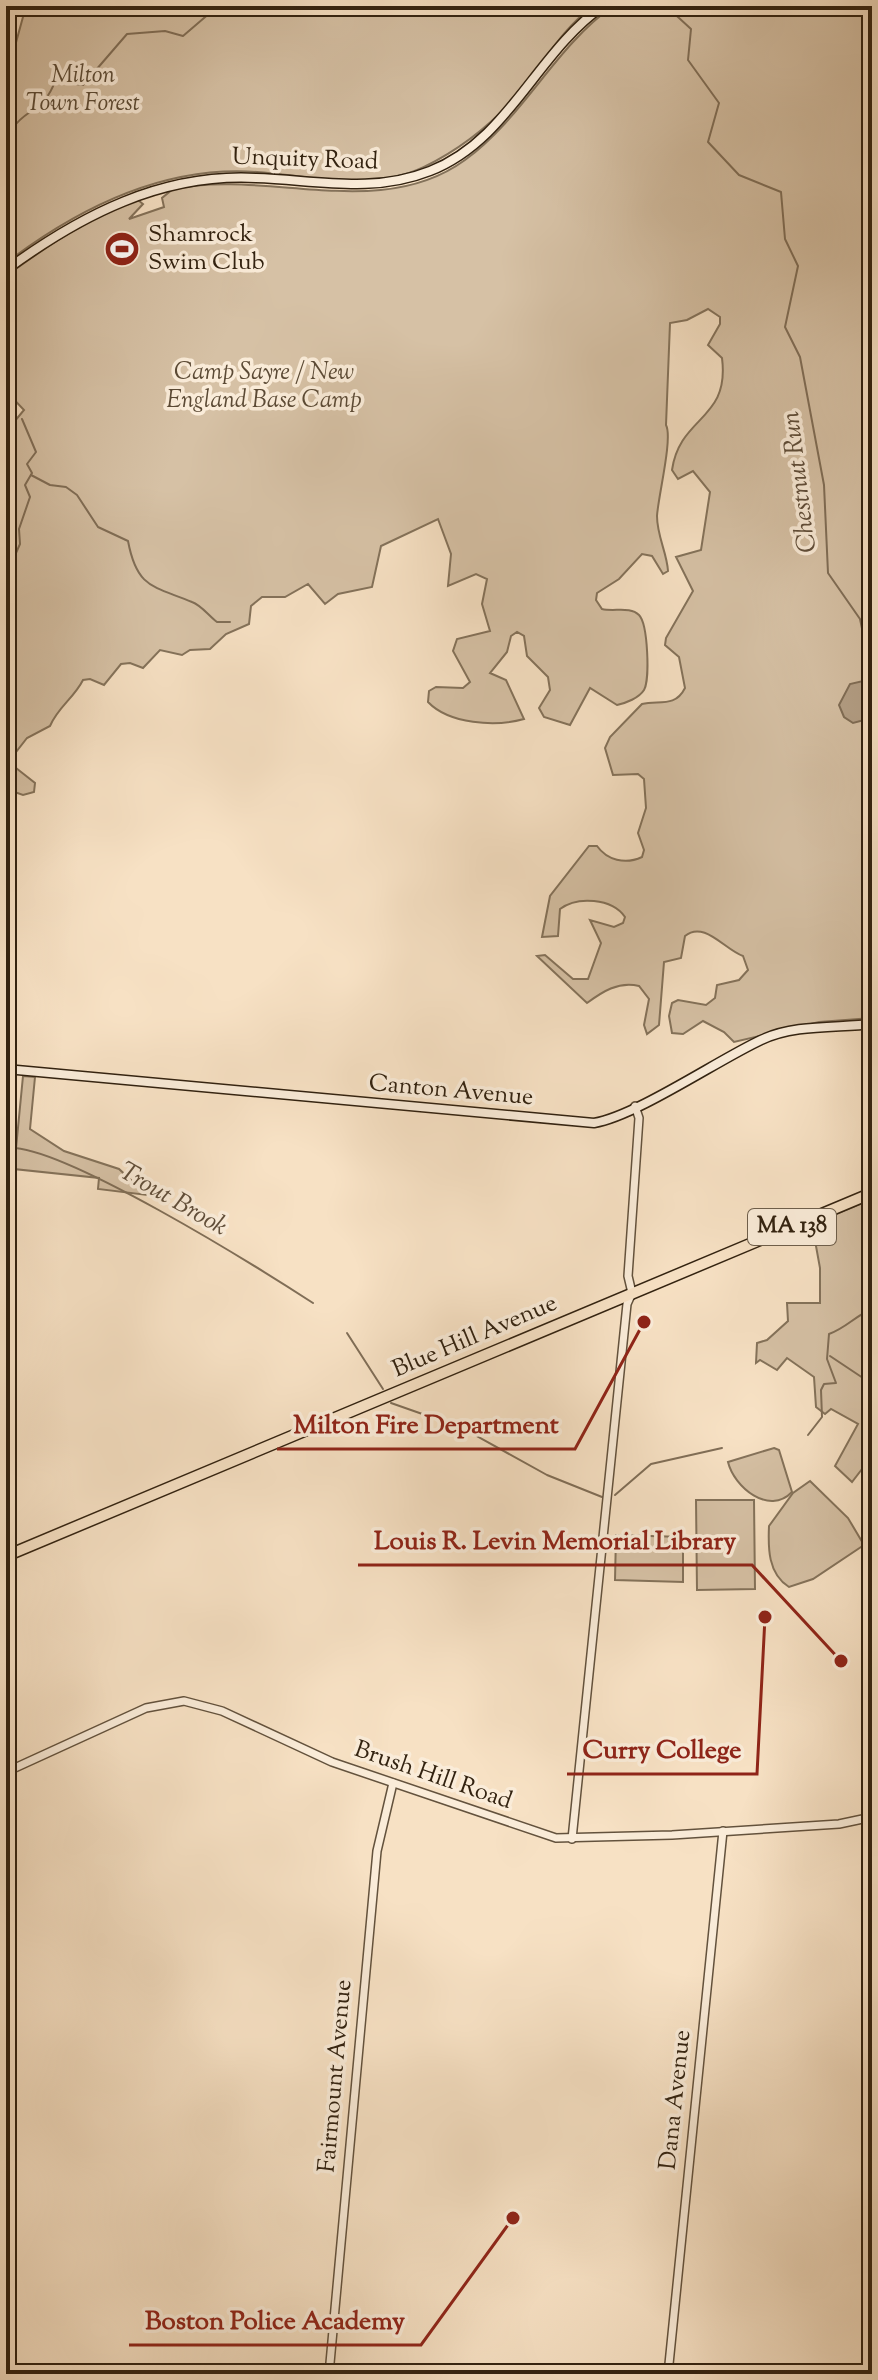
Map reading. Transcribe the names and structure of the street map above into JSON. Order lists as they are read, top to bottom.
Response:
{
  "streets": {
    "highway": ["MA 138", "Blue Hill Avenue"],
    "main road": ["Unquity Road", "Canton Avenue"],
    "street": ["Brush Hill Road", "Fairmount Avenue", "Dana Avenue"]
  },
  "crossings": [
    ["Brush Hill Road", "Fairmount Avenue"],
    ["Brush Hill Road", "Dana Avenue"]
  ],
  "water": ["Chestnut Run", "Trout Brook"],
  "parks": ["Milton Town Forest", "Camp Sayre / New England Base Camp"],
  "places": {
    "sports": ["Shamrock Swim Club"],
    "other": [
      "Milton Fire Department",
      "Curry College",
      "Louis R. Levin Memorial Library",
      "Boston Police Academy"
    ]
  }
}
